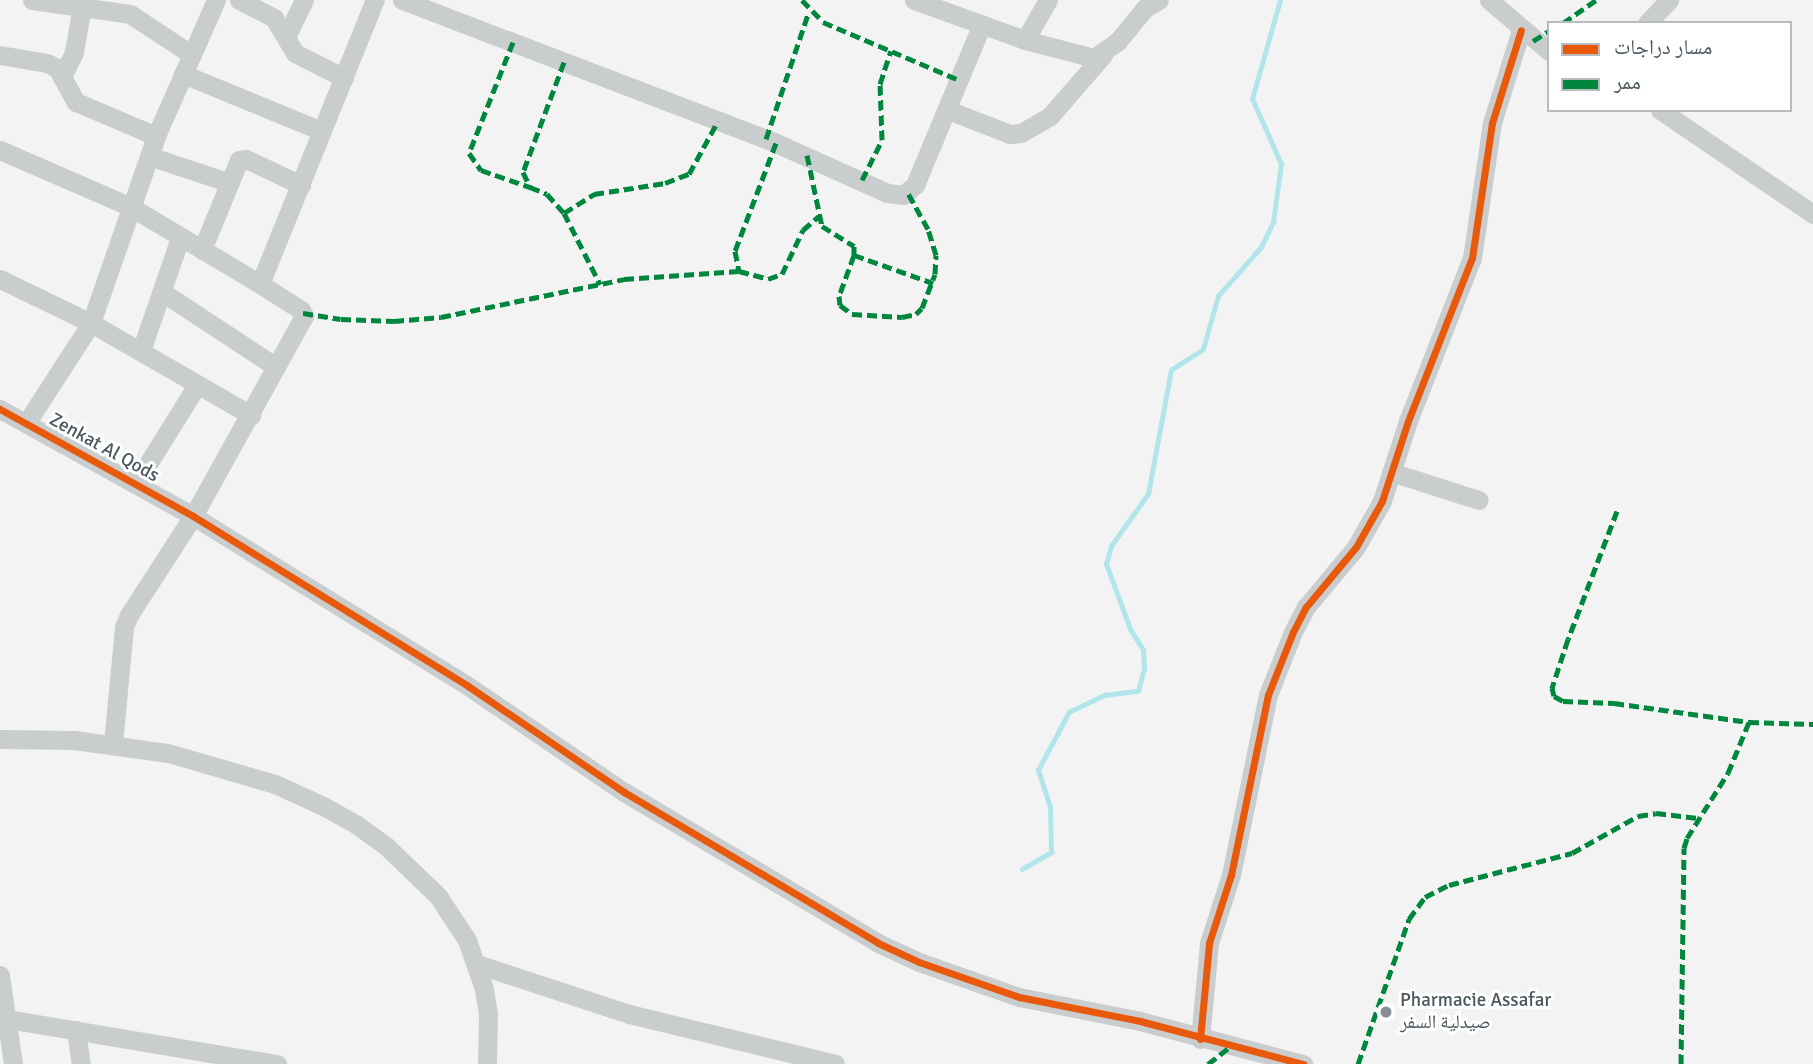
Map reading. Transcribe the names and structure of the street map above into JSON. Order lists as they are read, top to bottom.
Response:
{
  "streets": {
    "street": ["Zenkat Al Qods"]
  },
  "places": ["Pharmacie Assafar صيدلية السفر"],
  "legend": ["مسار دراجات", "ممر"]
}
